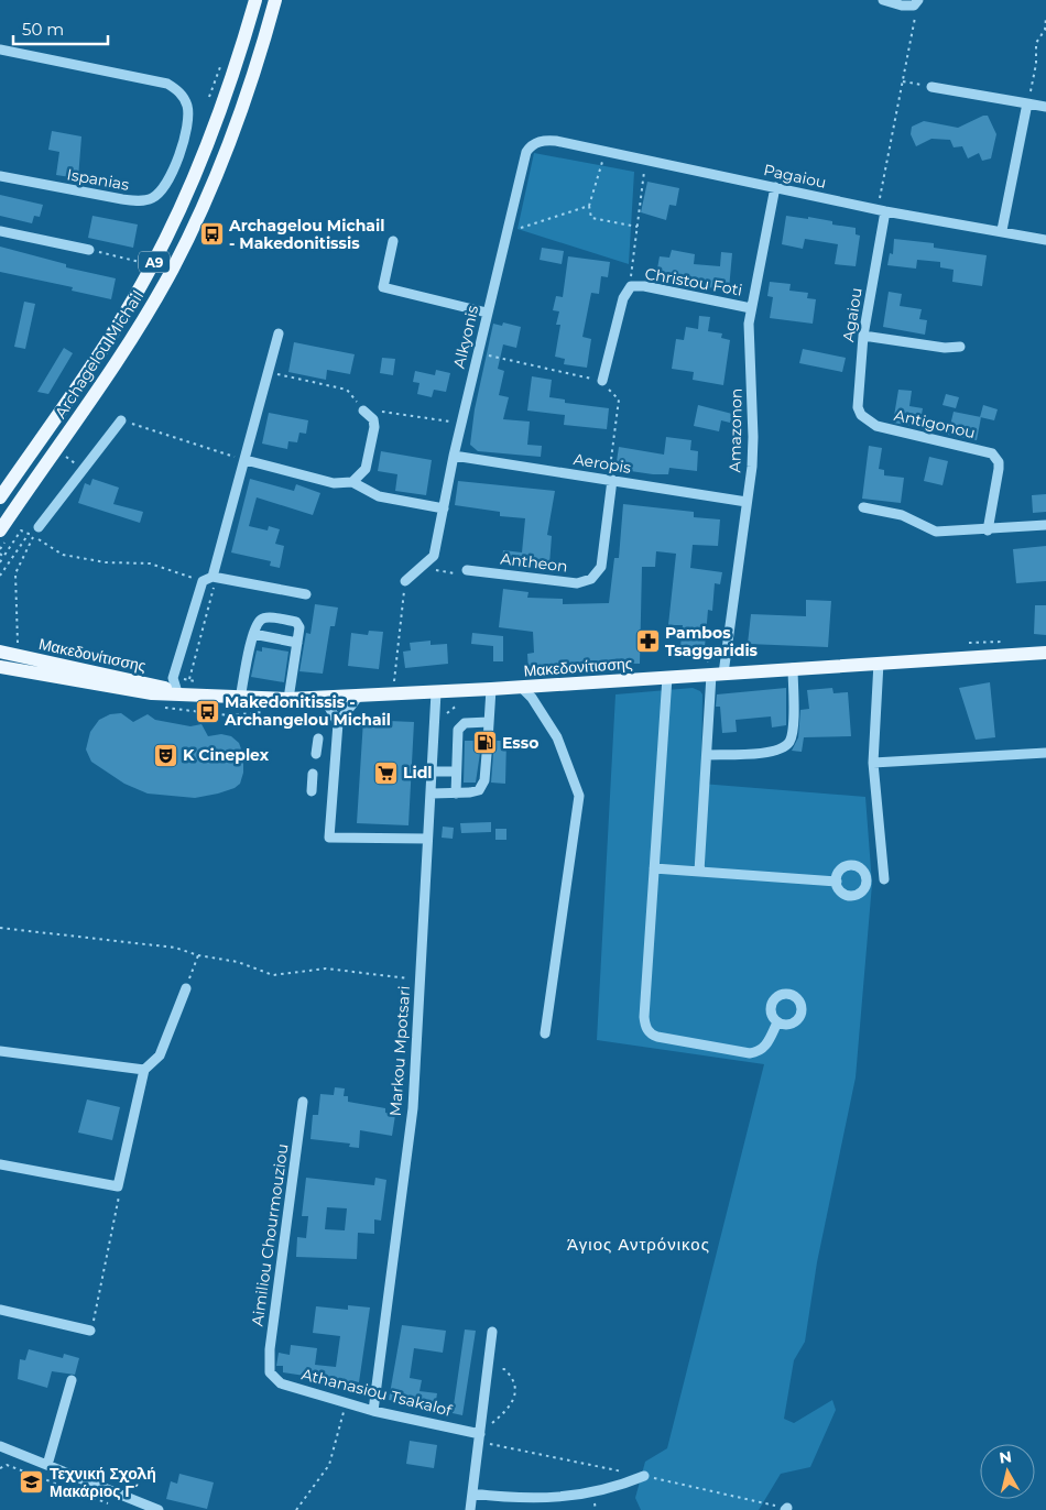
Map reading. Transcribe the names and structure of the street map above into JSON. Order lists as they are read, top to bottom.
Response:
{
  "streets": {
    "main road": ["A9", "Archagelou Michail", "Μακεδονίτισσης"],
    "street": [
      "Pagaiou",
      "Ispanias",
      "Christou Foti",
      "Agaiou",
      "Alkyonis",
      "Antigonou",
      "Amazonon",
      "Aeropis",
      "Antheon",
      "Markou Mpotsari",
      "Aimiliou Chourmouziou",
      "Athanasiou Tsakalof"
    ]
  },
  "crossings": [
    ["Pagaiou", "Agaiou"],
    ["Pagaiou", "Alkyonis"],
    ["Pagaiou", "Amazonon"],
    ["Christou Foti", "Amazonon"],
    ["Agaiou", "Antigonou"],
    ["Alkyonis", "Aeropis"],
    ["Amazonon", "Aeropis"],
    ["Amazonon", "Μακεδονίτισσης"],
    ["Aeropis", "Antheon"],
    ["Μακεδονίτισσης", "Markou Mpotsari"],
    ["Markou Mpotsari", "Athanasiou Tsakalof"],
    ["Aimiliou Chourmouziou", "Athanasiou Tsakalof"]
  ],
  "districts": ["Άγιος Αντρόνικος"],
  "places": {
    "bus stop": ["Archagelou Michail - Makedonitissis", "Makedonitissis - Archangelou Michail"],
    "pharmacy": ["Pambos Tsaggaridis"],
    "fuel station": ["Esso"],
    "theatre": ["K Cineplex"],
    "supermarket": ["Lidl"],
    "school or university": ["Τεχνική Σχολή Μακάριος Γ΄"]
  },
  "scale_bar": "50 m",
  "north": "top"
}
